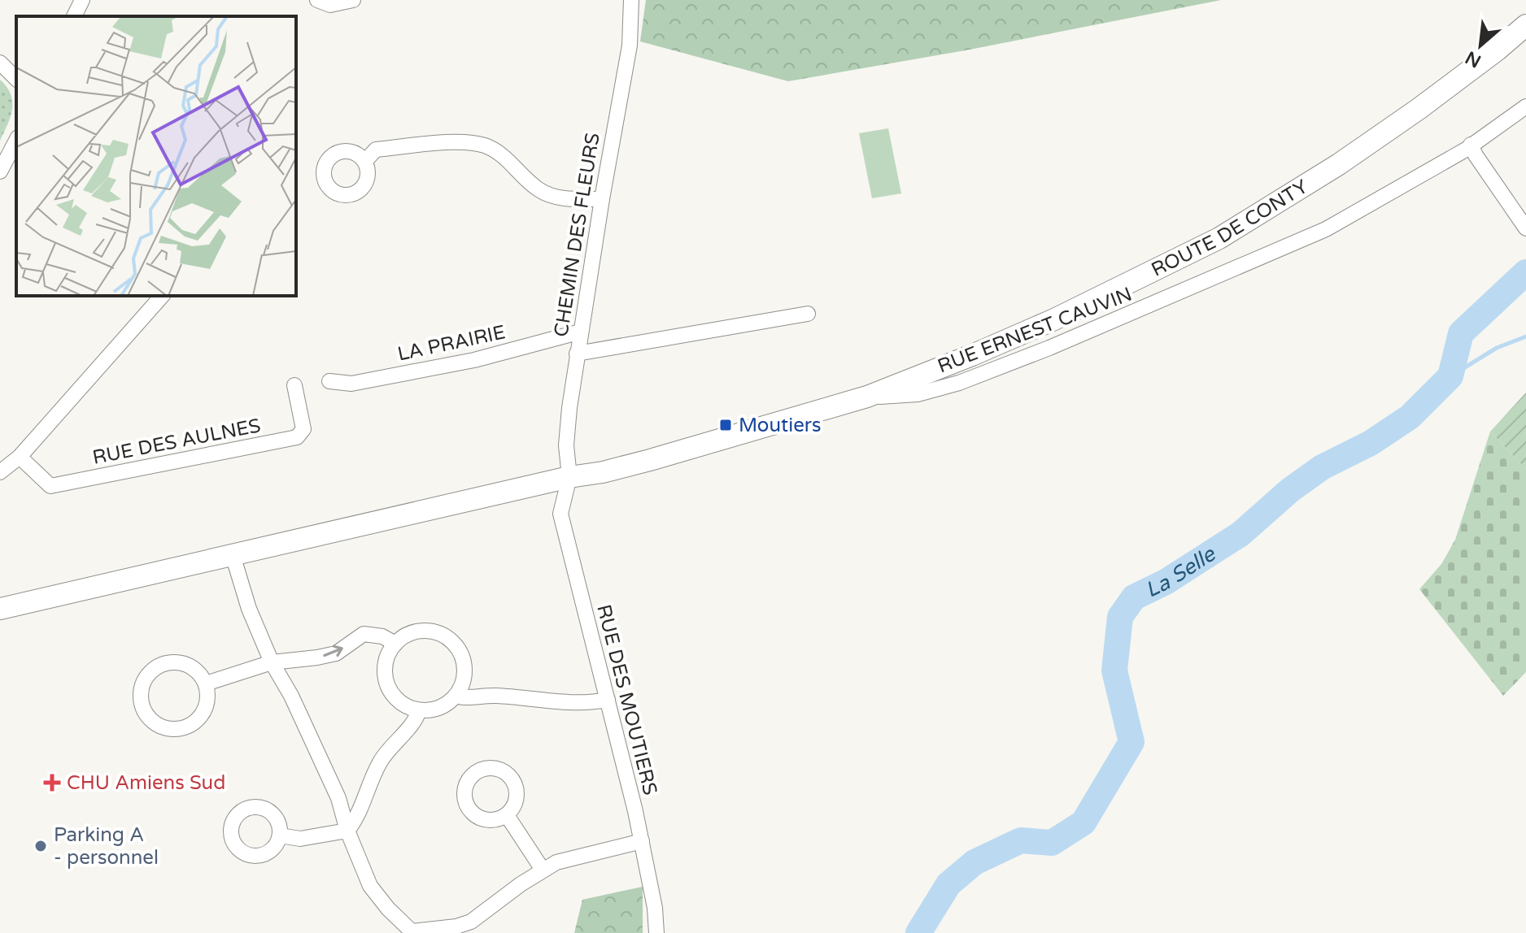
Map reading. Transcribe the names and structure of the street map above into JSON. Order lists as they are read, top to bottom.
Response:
{
  "streets": {
    "street": [
      "ROUTE DE CONTY",
      "CHEMIN DES FLEURS",
      "RUE ERNEST CAUVIN",
      "LA PRAIRIE",
      "RUE DES AULNES",
      "RUE DES MOUTIERS"
    ]
  },
  "crossings": [
    ["ROUTE DE CONTY", "CHEMIN DES FLEURS"],
    ["ROUTE DE CONTY", "RUE ERNEST CAUVIN"],
    ["ROUTE DE CONTY", "RUE DES MOUTIERS"],
    ["CHEMIN DES FLEURS", "LA PRAIRIE"],
    ["CHEMIN DES FLEURS", "RUE DES MOUTIERS"]
  ],
  "water": ["La Selle"],
  "places": {
    "transit": ["Moutiers"],
    "health": ["CHU Amiens Sud"],
    "other": ["Parking A - personnel"]
  },
  "north": "bottom left"
}
